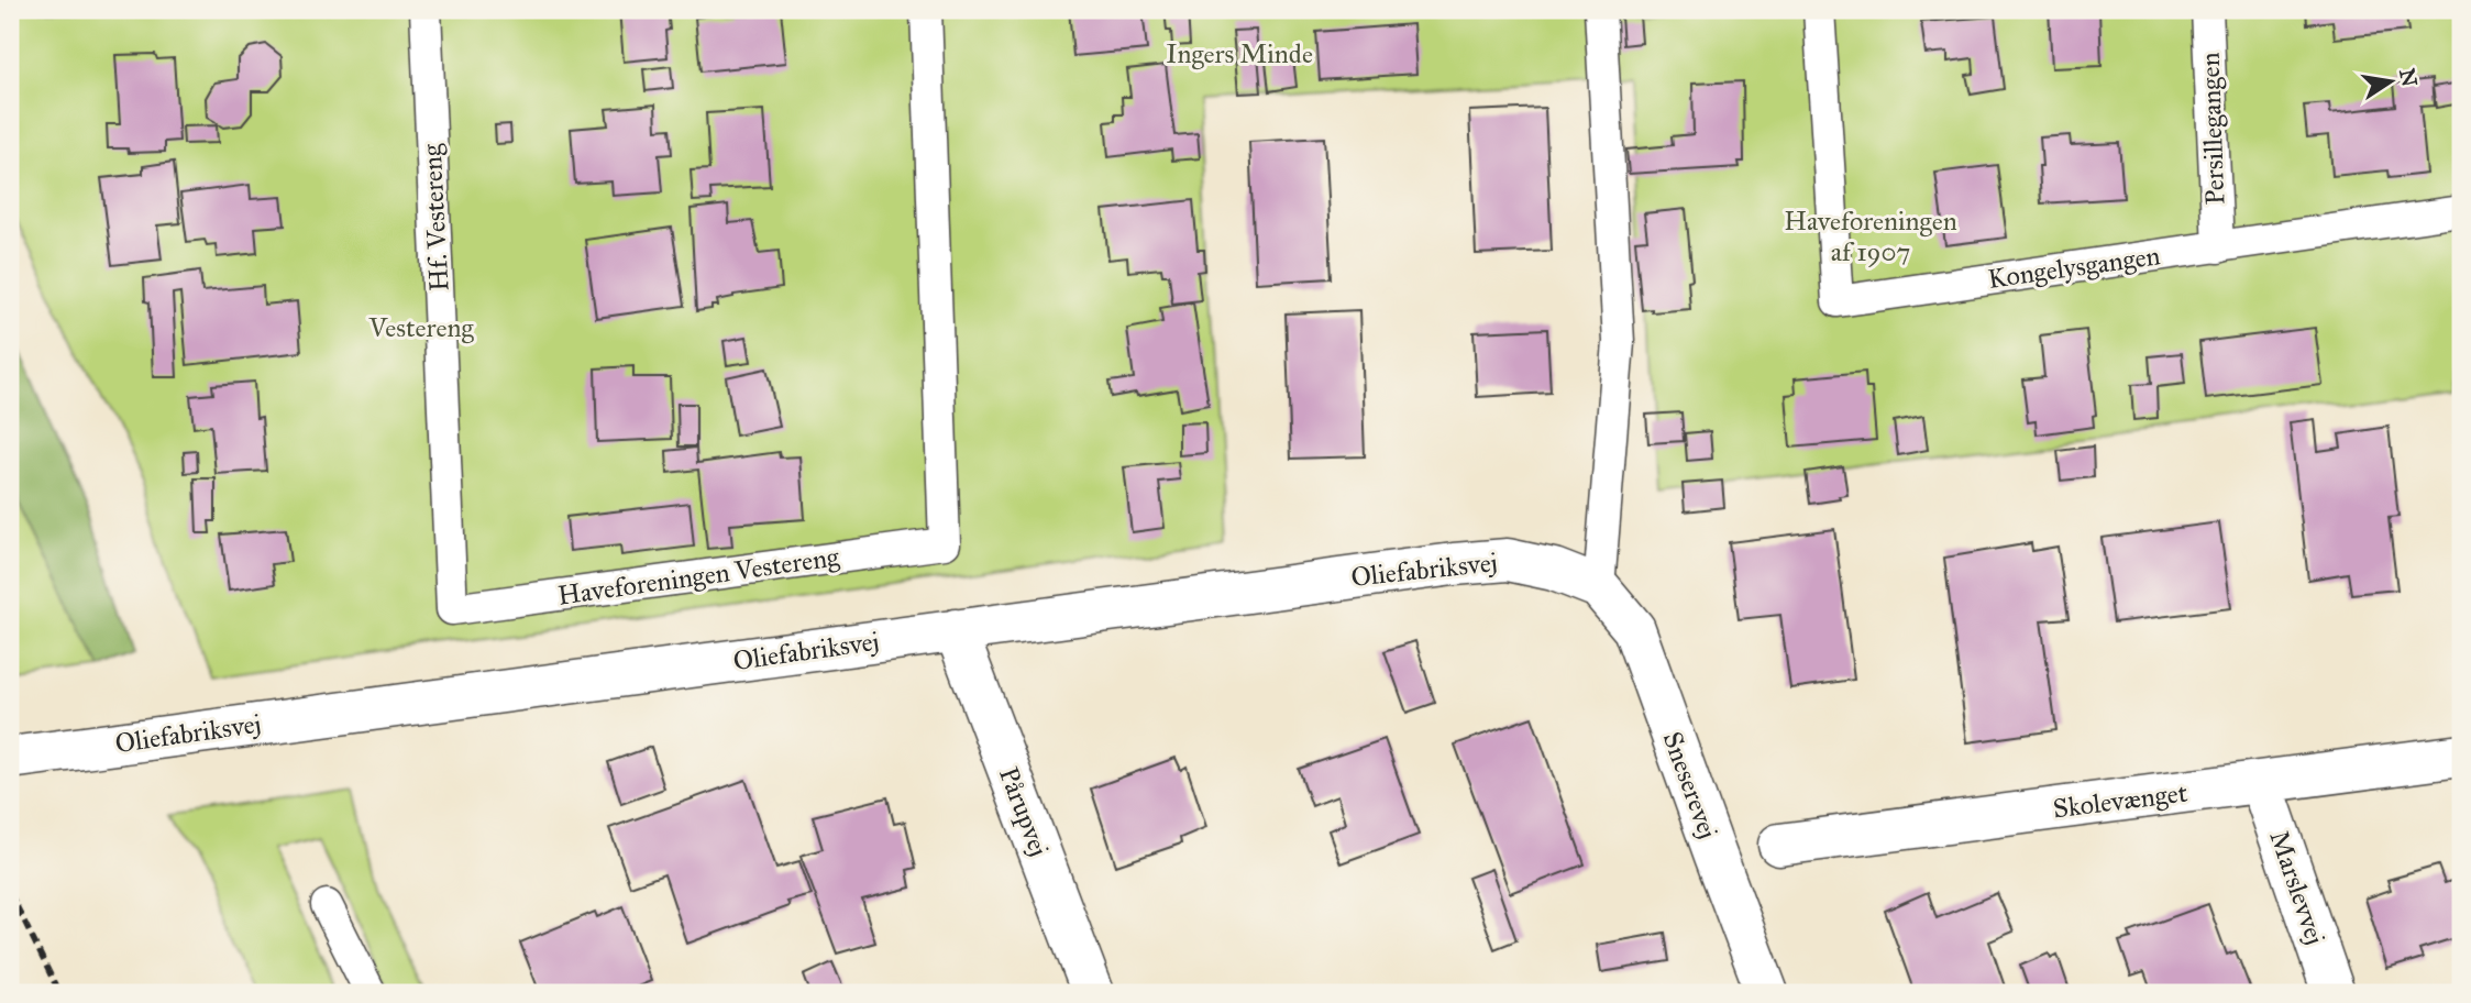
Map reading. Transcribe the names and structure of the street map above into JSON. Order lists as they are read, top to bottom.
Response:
{
  "streets": {
    "street": [
      "Oliefabriksvej",
      "Sneserevej",
      "Skolevænget",
      "Pårupvej",
      "Marslevvej"
    ],
    "lane": [
      "Persillegangen",
      "Hf. Vestereng",
      "Kongelysgangen",
      "Haveforeningen Vestereng"
    ]
  },
  "crossings": [
    ["Persillegangen", "Kongelysgangen"],
    ["Hf. Vestereng", "Haveforeningen Vestereng"],
    ["Oliefabriksvej", "Sneserevej"],
    ["Oliefabriksvej", "Pårupvej"],
    ["Skolevænget", "Marslevvej"]
  ],
  "parks": ["Ingers Minde", "Haveforeningen af 1907", "Vestereng"],
  "north": "right"
}
